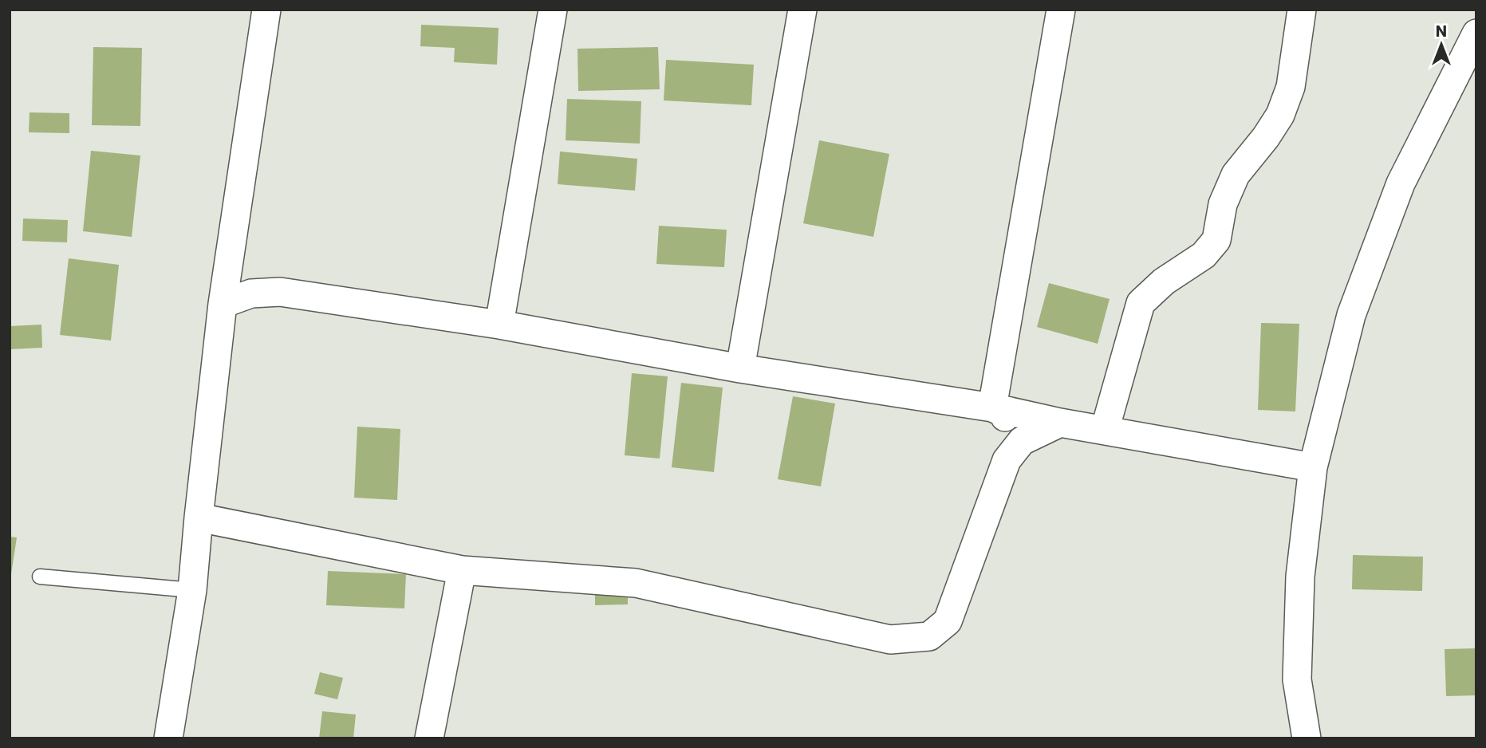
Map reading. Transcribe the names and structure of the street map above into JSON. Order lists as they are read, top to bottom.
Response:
{
  "north": "top"
}
